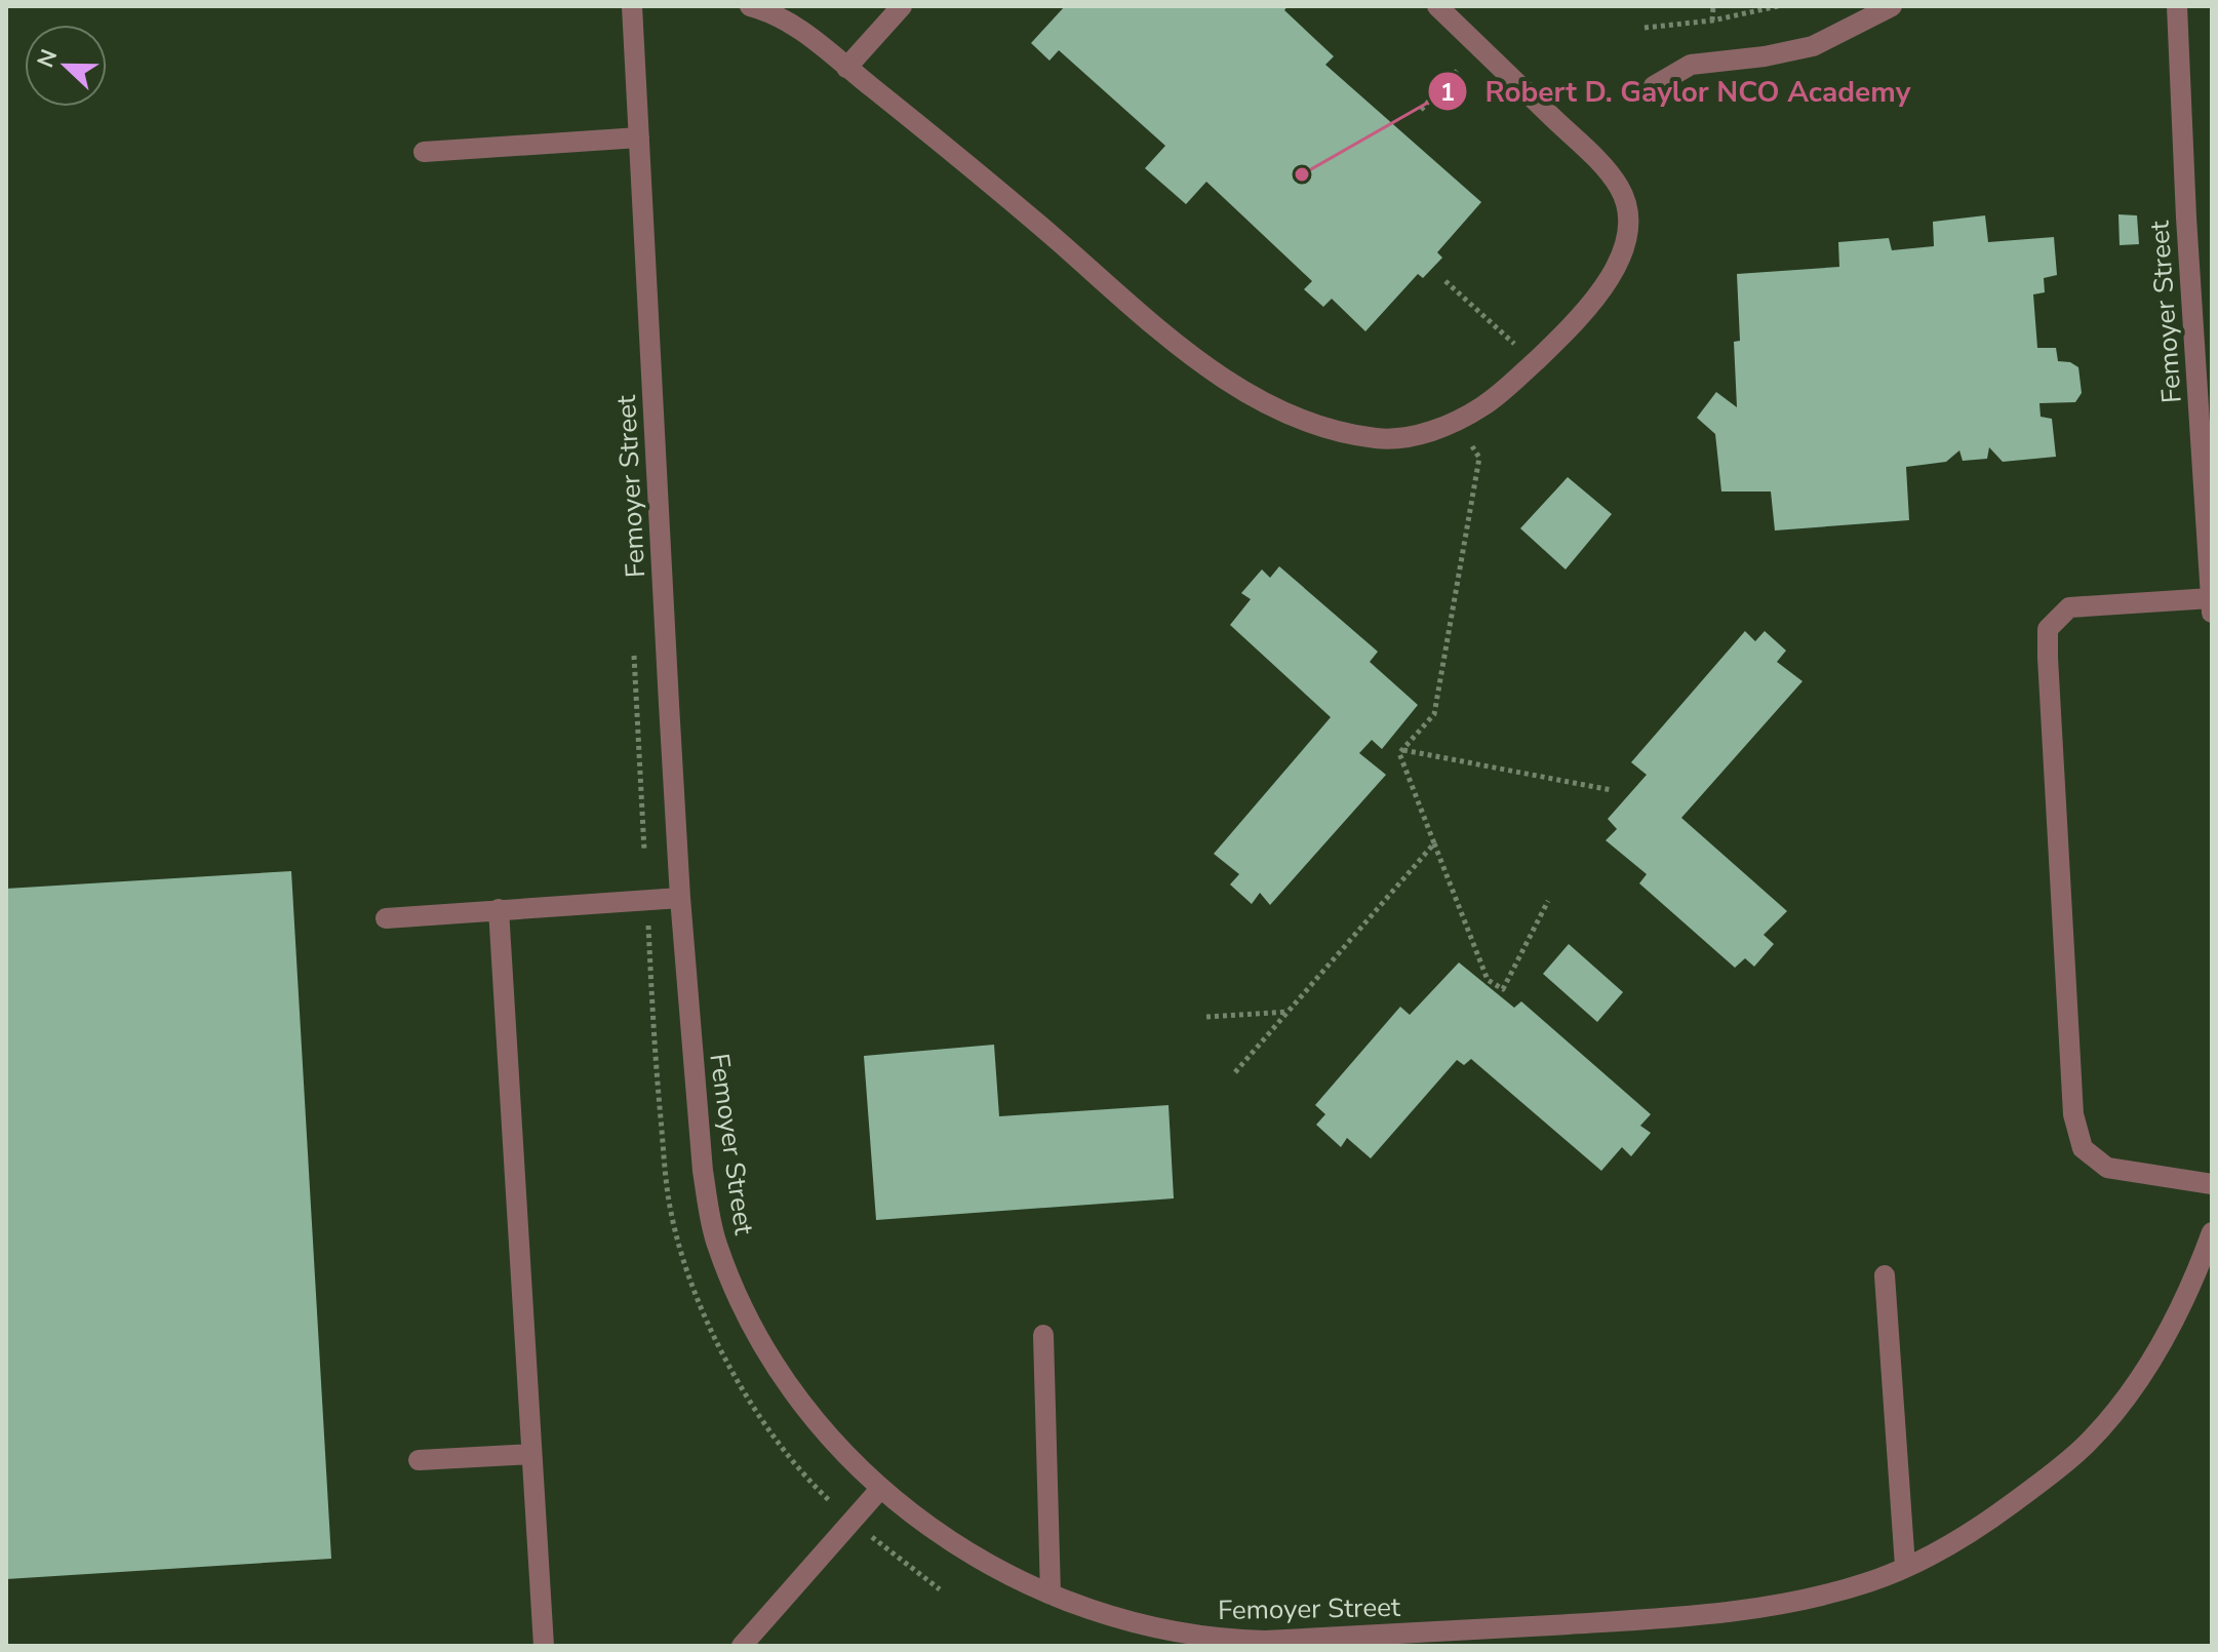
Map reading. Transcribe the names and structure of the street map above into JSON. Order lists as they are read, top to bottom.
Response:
{
  "streets": {
    "street": ["Femoyer Street"]
  },
  "places": ["Robert D. Gaylor NCO Academy"],
  "north": "left"
}
